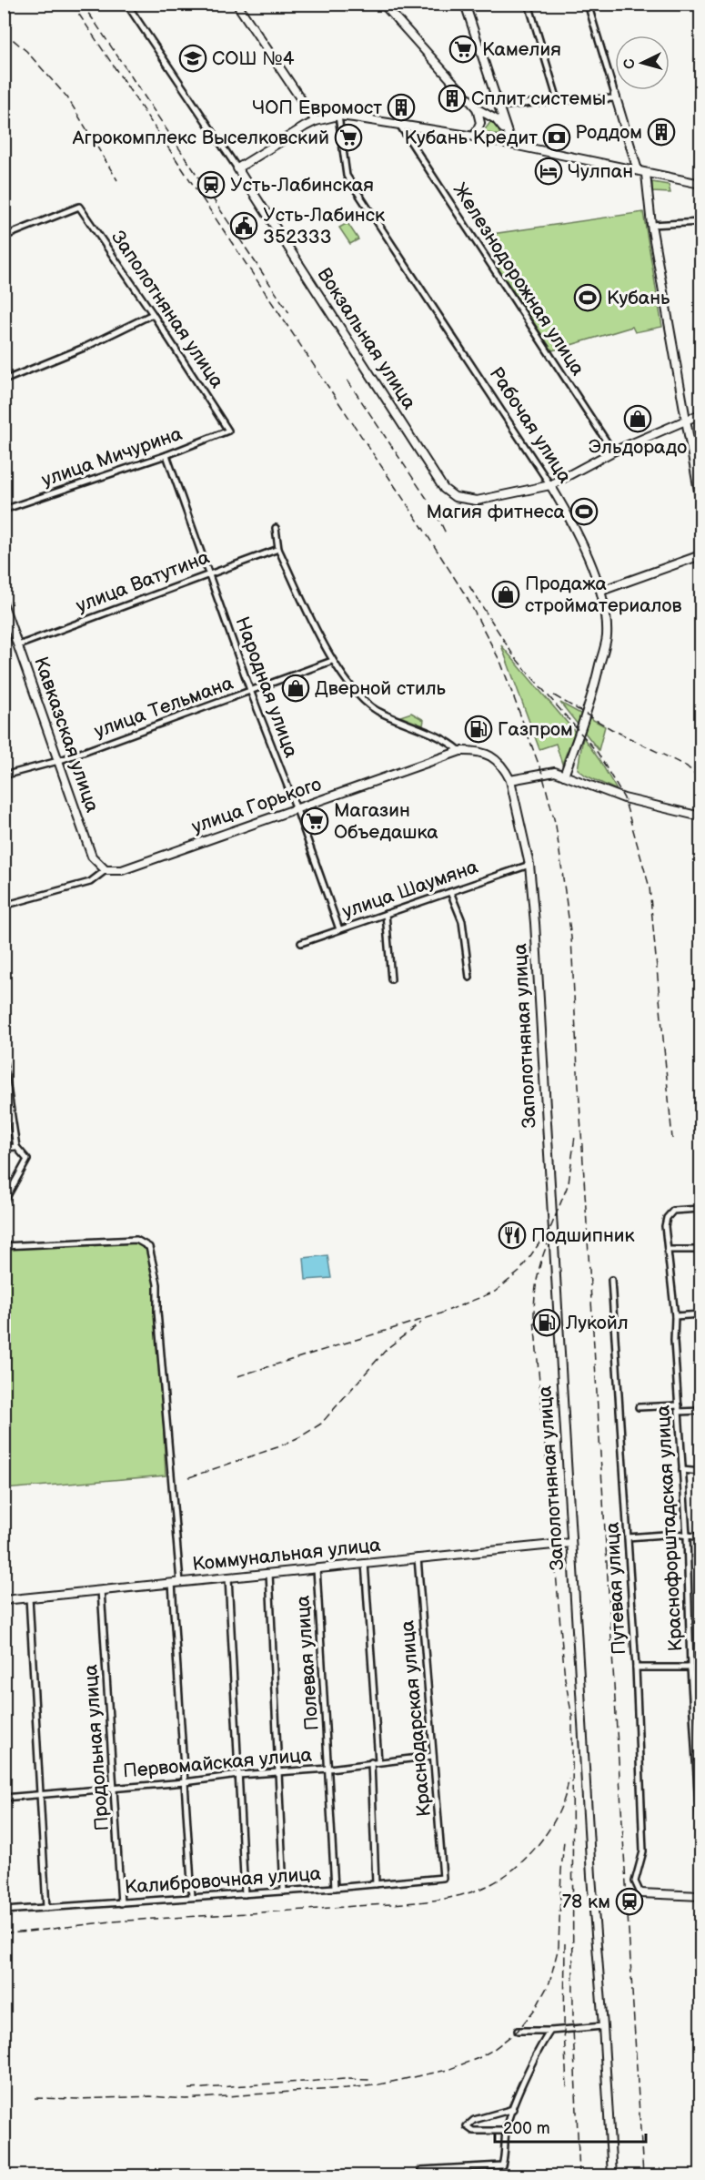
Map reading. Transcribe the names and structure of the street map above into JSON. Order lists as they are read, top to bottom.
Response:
{
  "streets": {
    "street": [
      "Железнодорожная улица",
      "Заполотняная улица",
      "Вокзальная улица",
      "Рабочая улица",
      "улица Мичурина",
      "улица Ватутина",
      "Народная улица",
      "улица Тельмана",
      "Кавказская улица",
      "улица Горького",
      "улица Шаумяна",
      "Краснофорштадская улица",
      "Коммунальная улица",
      "Путевая улица",
      "Полевая улица",
      "Краснодарская улица",
      "Продольная улица",
      "Первомайская улица",
      "Калибровочная улица"
    ]
  },
  "crossings": [
    ["Заполотняная улица", "улица Мичурина"],
    ["Заполотняная улица", "улица Горького"],
    ["Заполотняная улица", "улица Шаумяна"],
    ["Заполотняная улица", "Коммунальная улица"],
    ["Вокзальная улица", "Рабочая улица"],
    ["улица Мичурина", "Народная улица"],
    ["улица Ватутина", "Народная улица"],
    ["улица Ватутина", "Кавказская улица"],
    ["Народная улица", "улица Тельмана"],
    ["Народная улица", "улица Горького"],
    ["Народная улица", "улица Шаумяна"],
    ["улица Тельмана", "Кавказская улица"],
    ["Кавказская улица", "улица Горького"],
    ["Коммунальная улица", "Полевая улица"],
    ["Коммунальная улица", "Краснодарская улица"],
    ["Коммунальная улица", "Продольная улица"],
    ["Полевая улица", "Первомайская улица"],
    ["Полевая улица", "Калибровочная улица"],
    ["Краснодарская улица", "Первомайская улица"],
    ["Краснодарская улица", "Калибровочная улица"],
    ["Продольная улица", "Первомайская улица"],
    ["Продольная улица", "Калибровочная улица"]
  ],
  "places": {
    "supermarket": ["Камелия", "Агрокомплекс Выселковский", "Магазин Объедашка"],
    "school or university": ["СОШ №4"],
    "building": ["Сплит системы", "ЧОП Евромост", "Роддом"],
    "bank": ["Кубань Кредит"],
    "hotel": ["Чулпан"],
    "station": ["Усть-Лабинская", "78 км"],
    "public building": ["Усть-Лабинск 352333"],
    "sports": ["Кубань", "Магия фитнеса"],
    "shop": ["Эльдорадо", "Продажа стройматериалов", "Дверной стиль"],
    "fuel station": ["Газпром", "Лукойл"],
    "restaurant": ["Подшипник"]
  },
  "scale_bar": "200 m",
  "north": "left"
}
